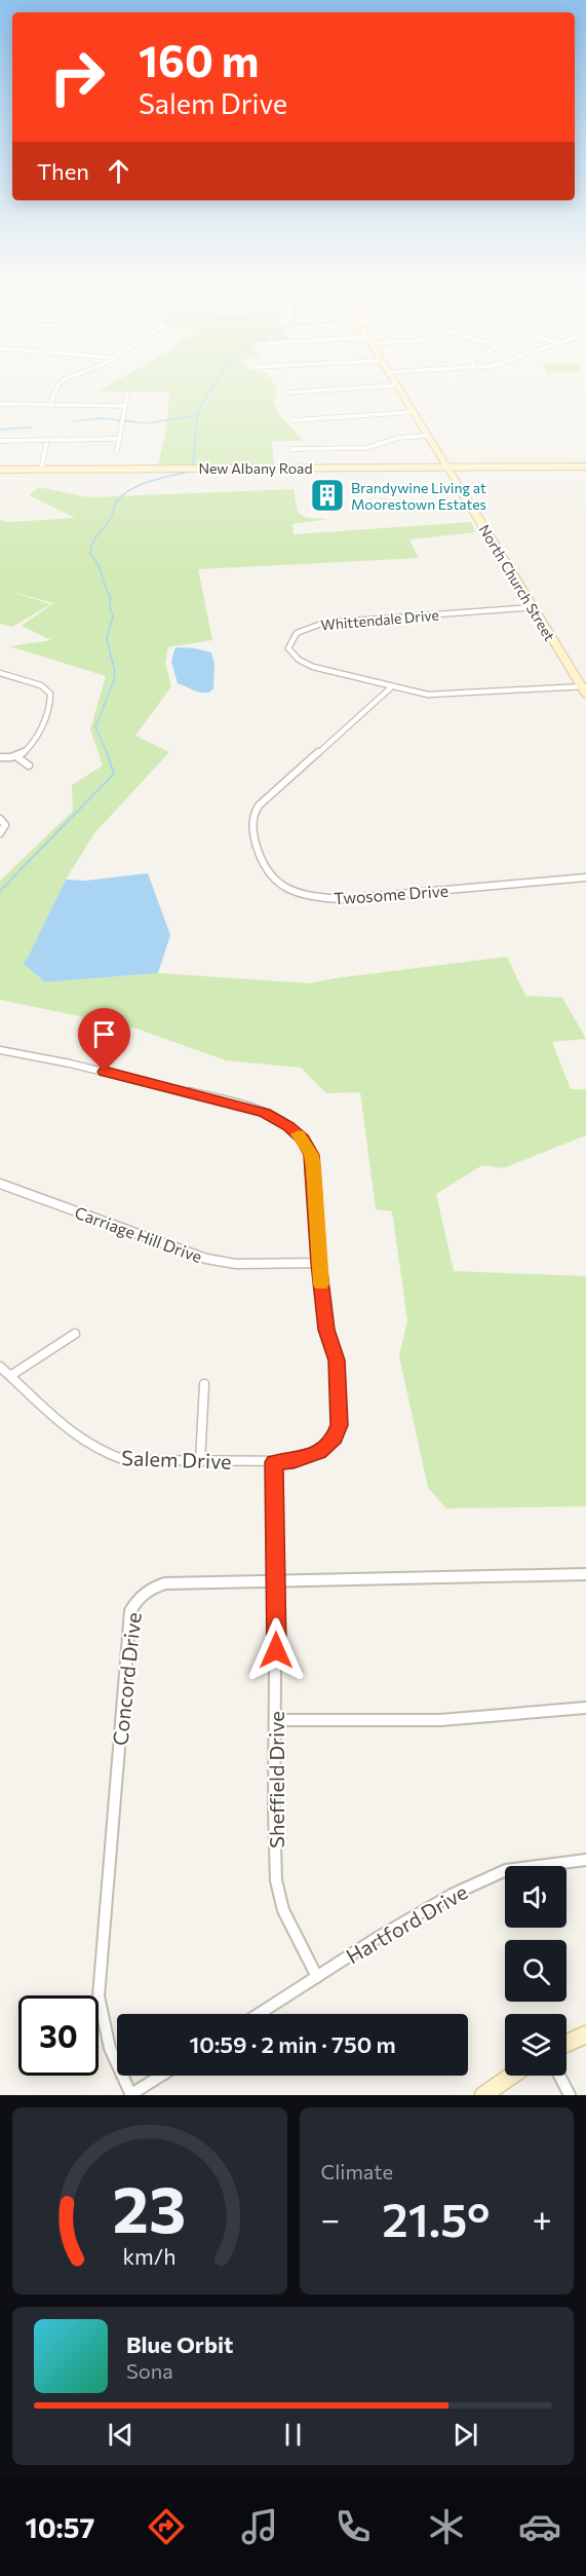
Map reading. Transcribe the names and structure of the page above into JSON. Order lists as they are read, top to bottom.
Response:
{
  "streets": {
    "main road": ["New Albany Road", "North Church Street"],
    "street": [
      "Whittendale Drive",
      "Twosome Drive",
      "Carriage Hill Drive",
      "Salem Drive",
      "Concord Drive",
      "Sheffield Drive",
      "Hartford Drive"
    ]
  },
  "crossings": [
    ["New Albany Road", "North Church Street"],
    ["North Church Street", "Whittendale Drive"],
    ["Whittendale Drive", "Twosome Drive"],
    ["Carriage Hill Drive", "Salem Drive"],
    ["Salem Drive", "Sheffield Drive"],
    ["Concord Drive", "Sheffield Drive"],
    ["Sheffield Drive", "Hartford Drive"]
  ],
  "places": {
    "building": ["Brandywine Living at Moorestown Estates"]
  },
  "page": {
    "turn": ["160 m", "Salem Drive"],
    "then": "Then",
    "limit": "30",
    "trip": "10:59 · 2 min · 750 m",
    "tile": "Climate",
    "heat": ["−", "21.5°", "+"],
    "song": ["Blue Orbit", "Sona"],
    "tabs": "10:57",
    "gauge": ["23", "km/h"]
  }
}
